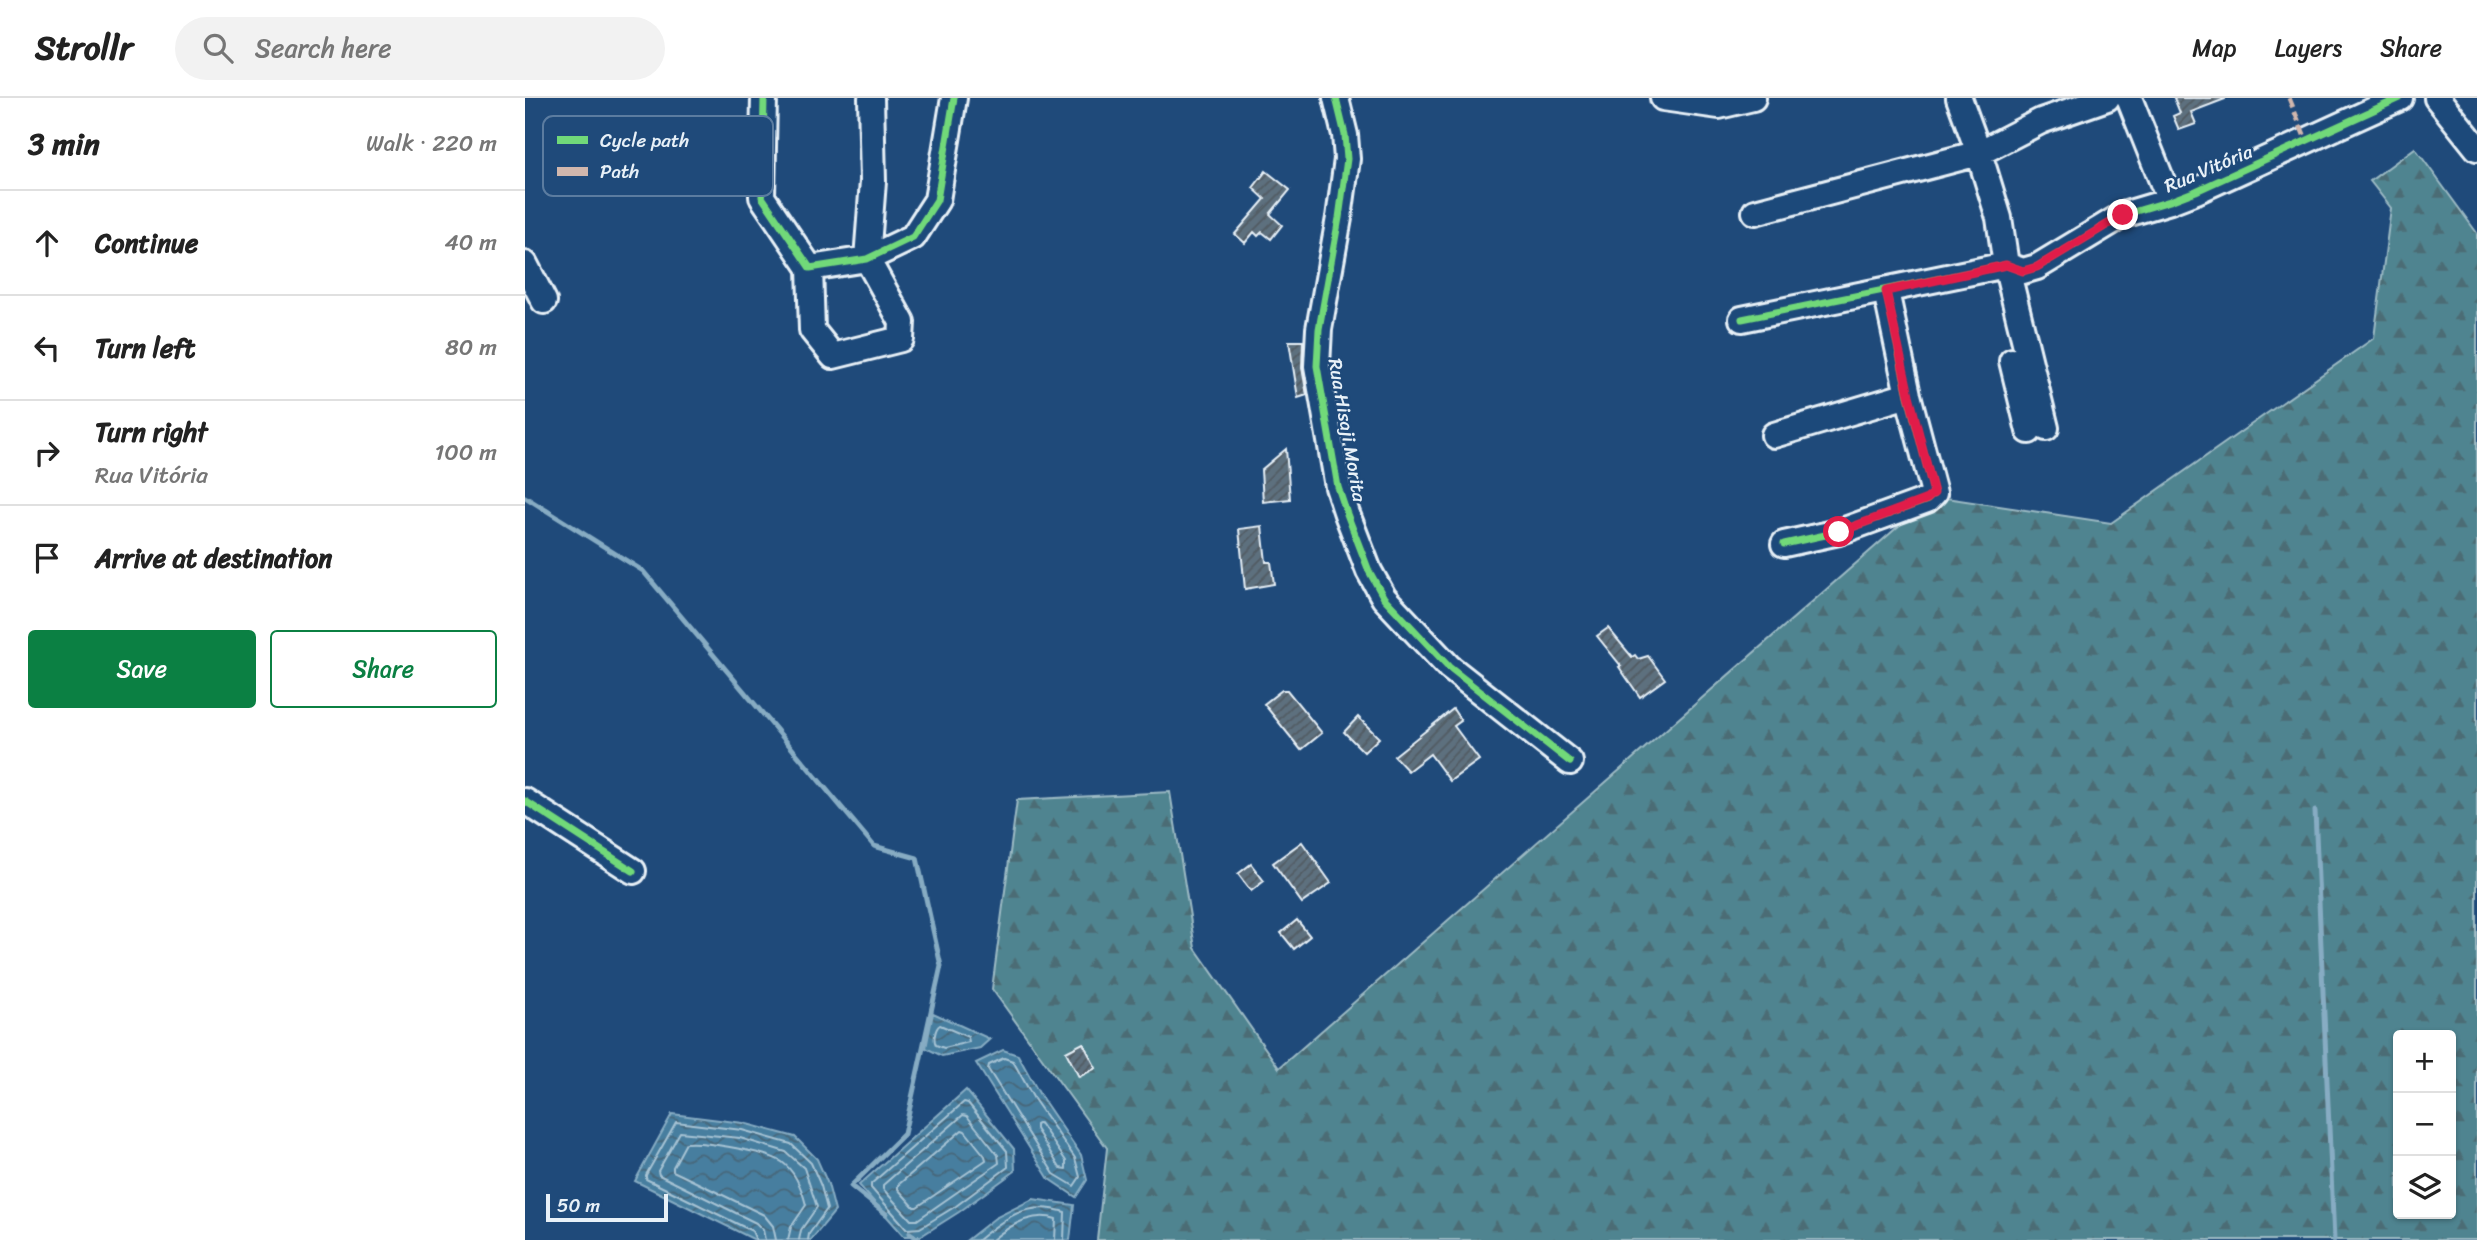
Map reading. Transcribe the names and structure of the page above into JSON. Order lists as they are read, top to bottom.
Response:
{
  "streets": {
    "street": ["Rua Vitória", "Rua Hisaji Morita"]
  },
  "legend": ["Cycle path", "Path"],
  "scale_bar": "50 m",
  "page": {
    "header": "Strollr",
    "search": "Search here",
    "nav": ["Map", "Layers", "Share"],
    "heading": ["3 min", "Walk · 220 m"],
    "list": [
      ["Continue", "40 m"],
      ["Turn left", "80 m"],
      ["Turn right", "Rua Vitória", "100 m"],
      "Arrive at destination"
    ],
    "buttons": ["Save", "Share"],
    "map_buttons": ["+", "−"],
    "scale": "50 m"
  }
}
